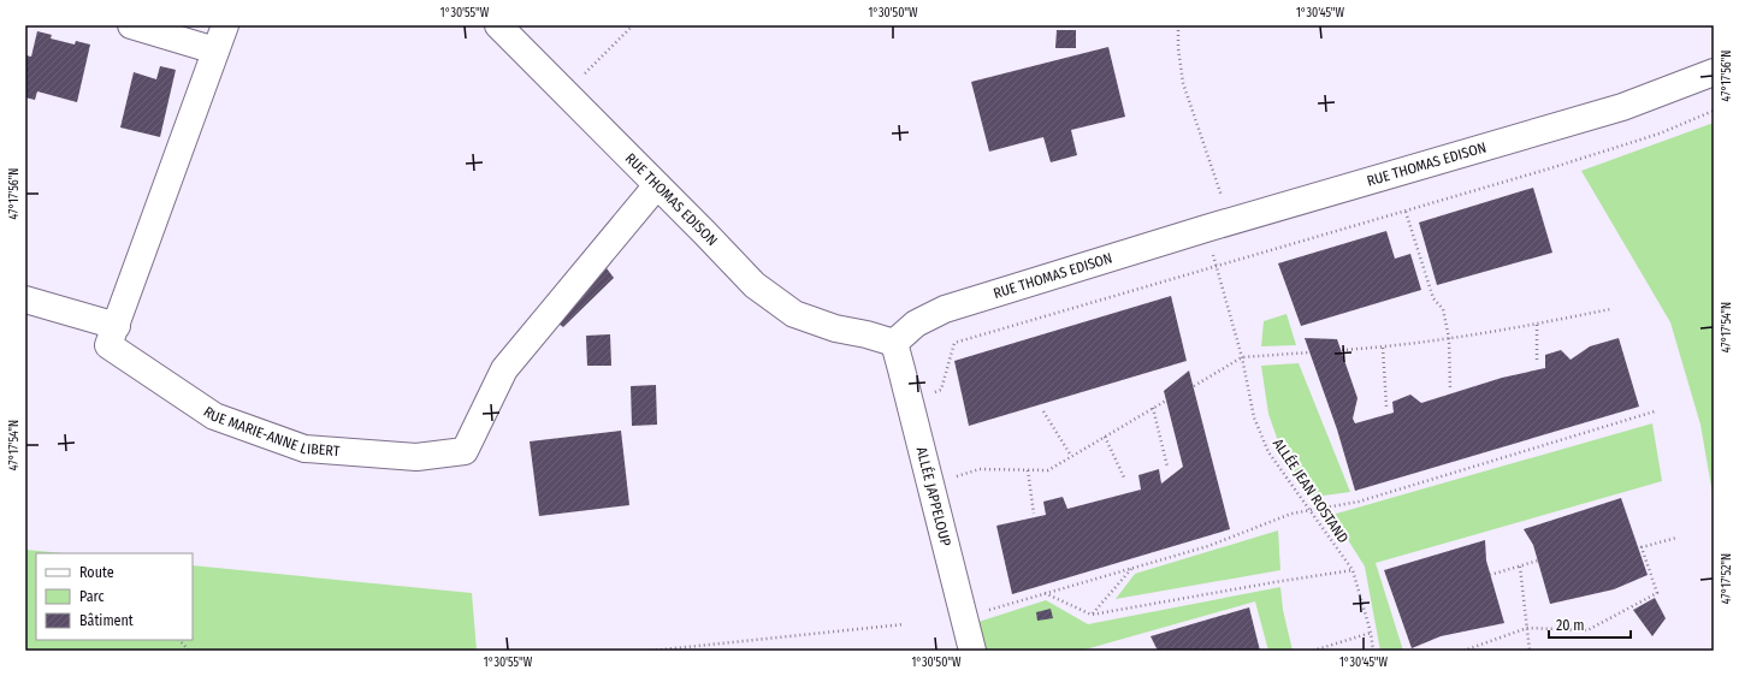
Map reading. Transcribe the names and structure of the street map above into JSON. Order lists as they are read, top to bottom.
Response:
{
  "streets": {
    "street": ["RUE THOMAS EDISON", "RUE MARIE-ANNE LIBERT", "ALLÉE JAPPELOUP"],
    "path": ["ALLÉE JEAN ROSTAND"]
  },
  "crossings": [
    ["RUE THOMAS EDISON", "RUE MARIE-ANNE LIBERT"],
    ["RUE THOMAS EDISON", "ALLÉE JEAN ROSTAND"],
    ["RUE THOMAS EDISON", "ALLÉE JAPPELOUP"]
  ],
  "legend": ["Route", "Parc", "Bâtiment"],
  "scale_bar": "20 m",
  "coordinates": [
    "1°30'55\"W",
    "1°30'50\"W",
    "1°30'45\"W",
    "47°17'56\"N",
    "47°17'54\"N",
    "47°17'52\"N"
  ]
}
